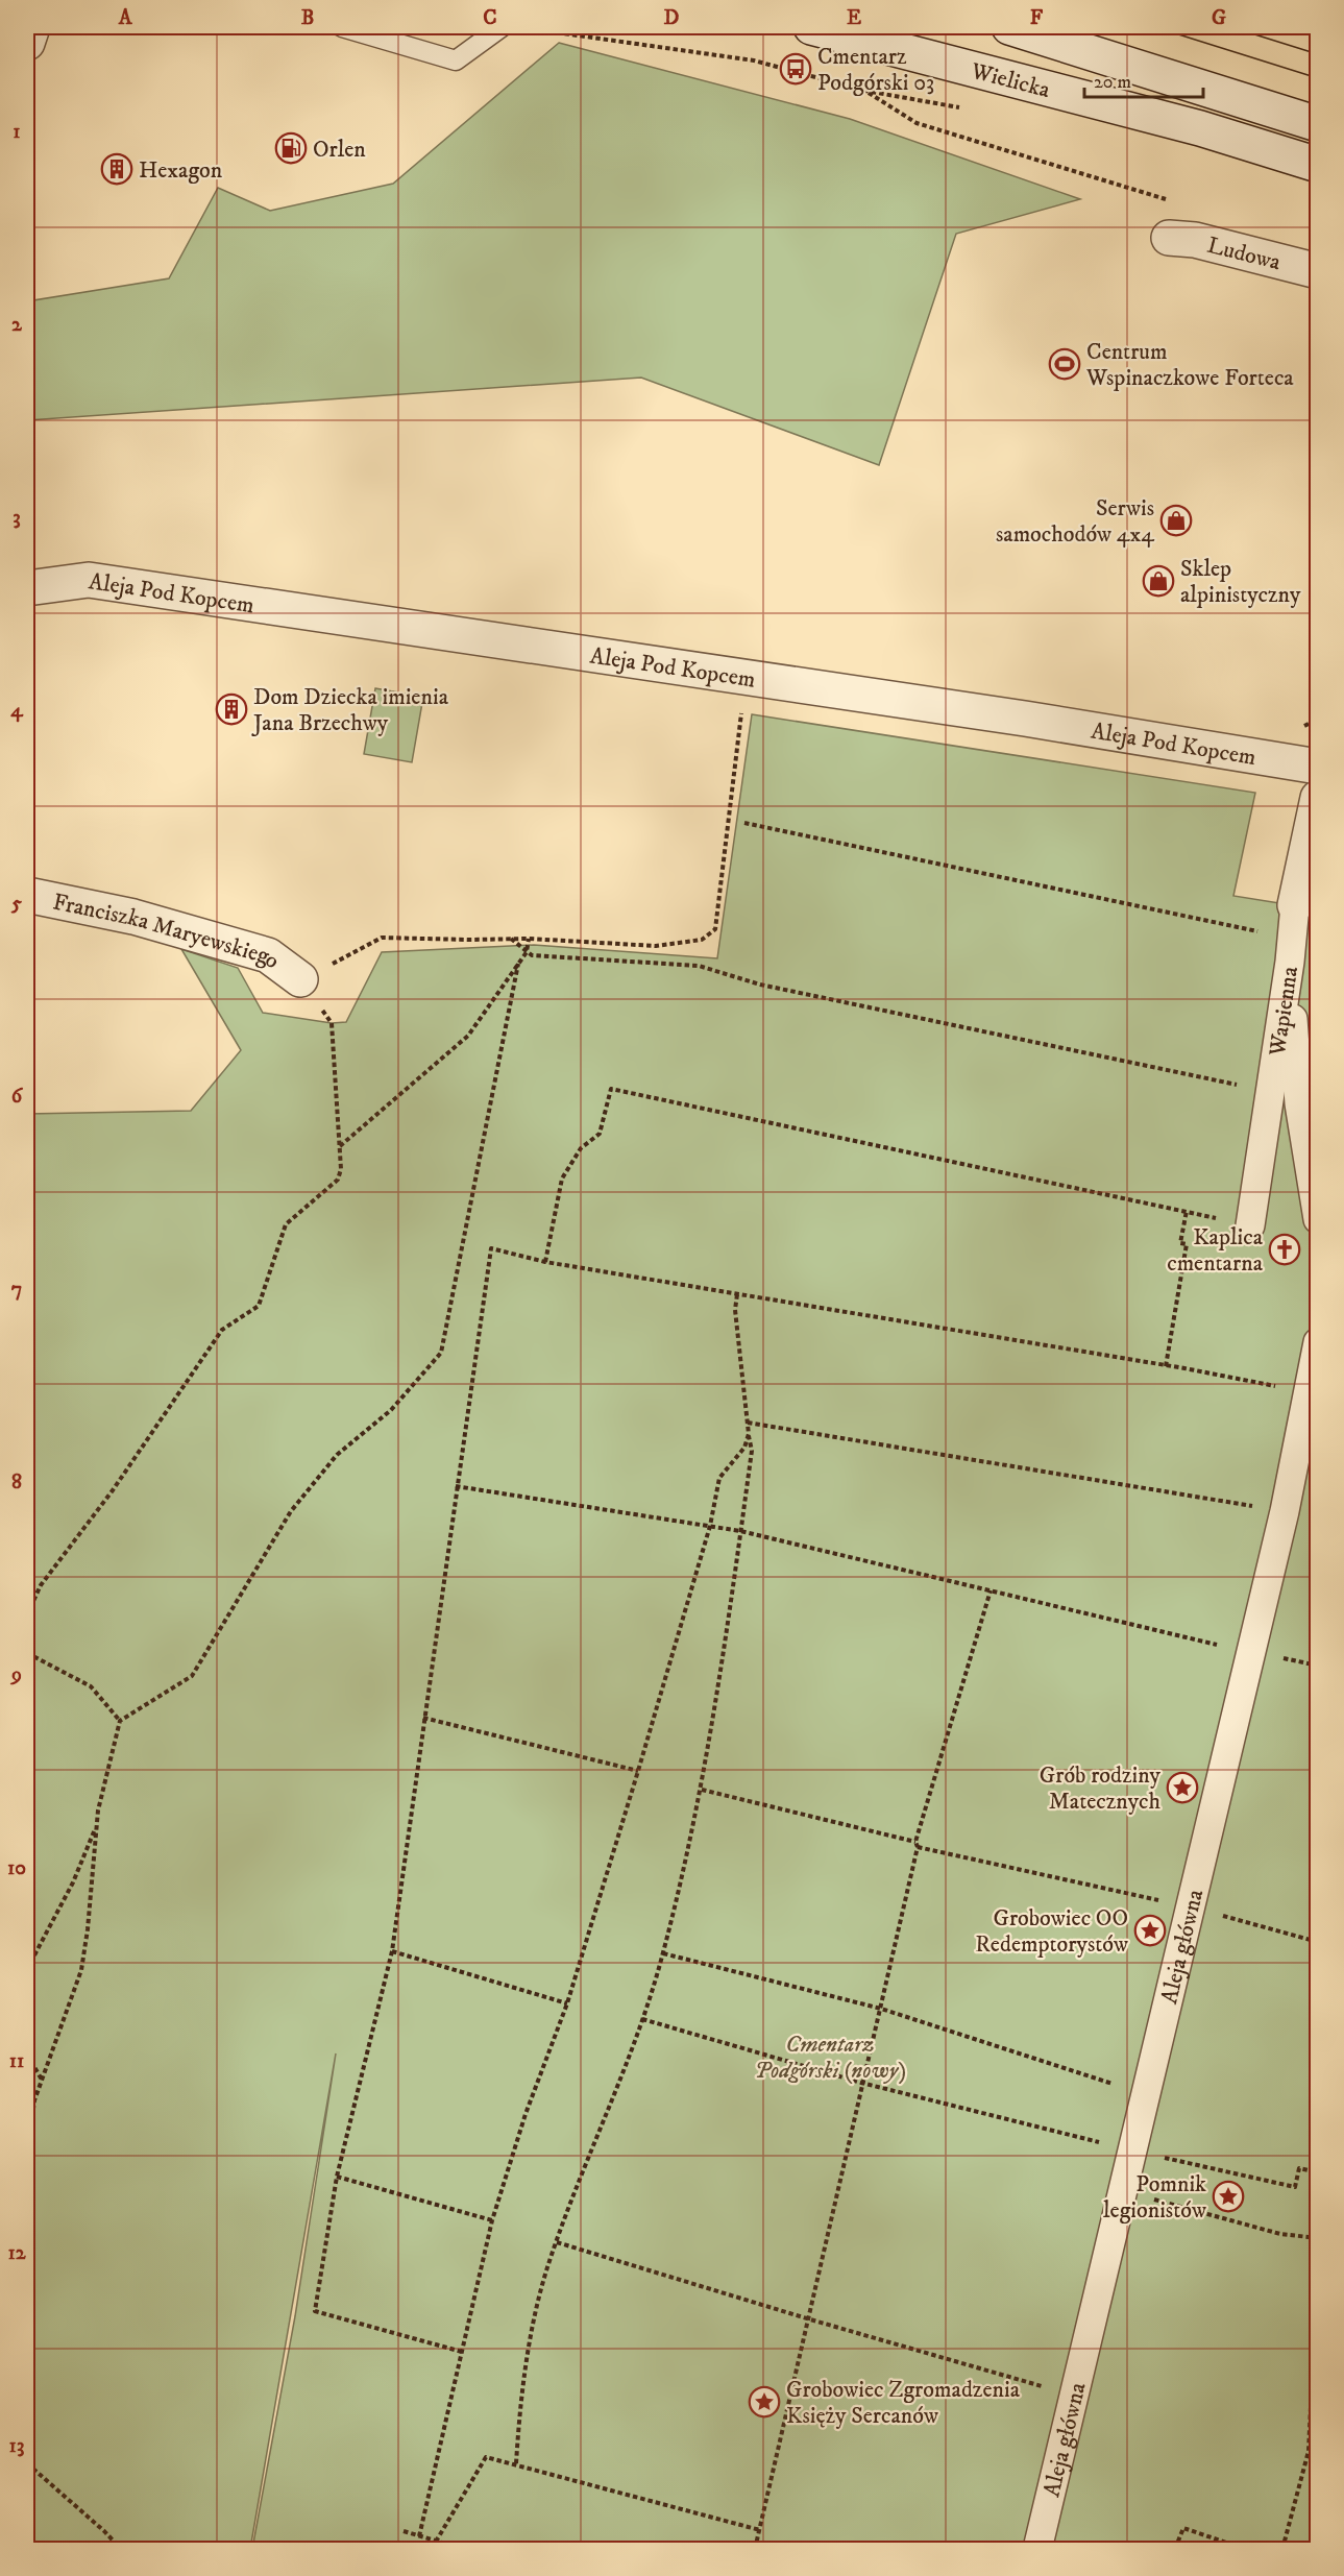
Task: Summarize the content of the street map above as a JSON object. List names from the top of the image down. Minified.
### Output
{"streets":{"street":["Wielicka","Ludowa","Aleja Pod Kopcem","Franciszka Maryewskiego","Wapienna","Aleja główna"]},"parks":["Cmentarz Podgórski (nowy)"],"places":{"bus stop":["Cmentarz Podgórski 03"],"fuel station":["Orlen"],"building":["Hexagon","Dom Dziecka imienia Jana Brzechwy"],"sports":["Centrum Wspinaczkowe Forteca"],"shop":["Serwis samochodów 4x4","Sklep alpinistyczny"],"church":["Kaplica cmentarna"],"place":["Grób rodziny Matecznych","Grobowiec OO Redemptorystów","Pomnik legionistów","Grobowiec Zgromadzenia Księży Sercanów"]},"scale_bar":"20 m","grid":{"columns":["A","B","C","D","E","F","G"],"rows":["1","2","3","4","5","6","7","8","9","10","11","12","13"]}}
